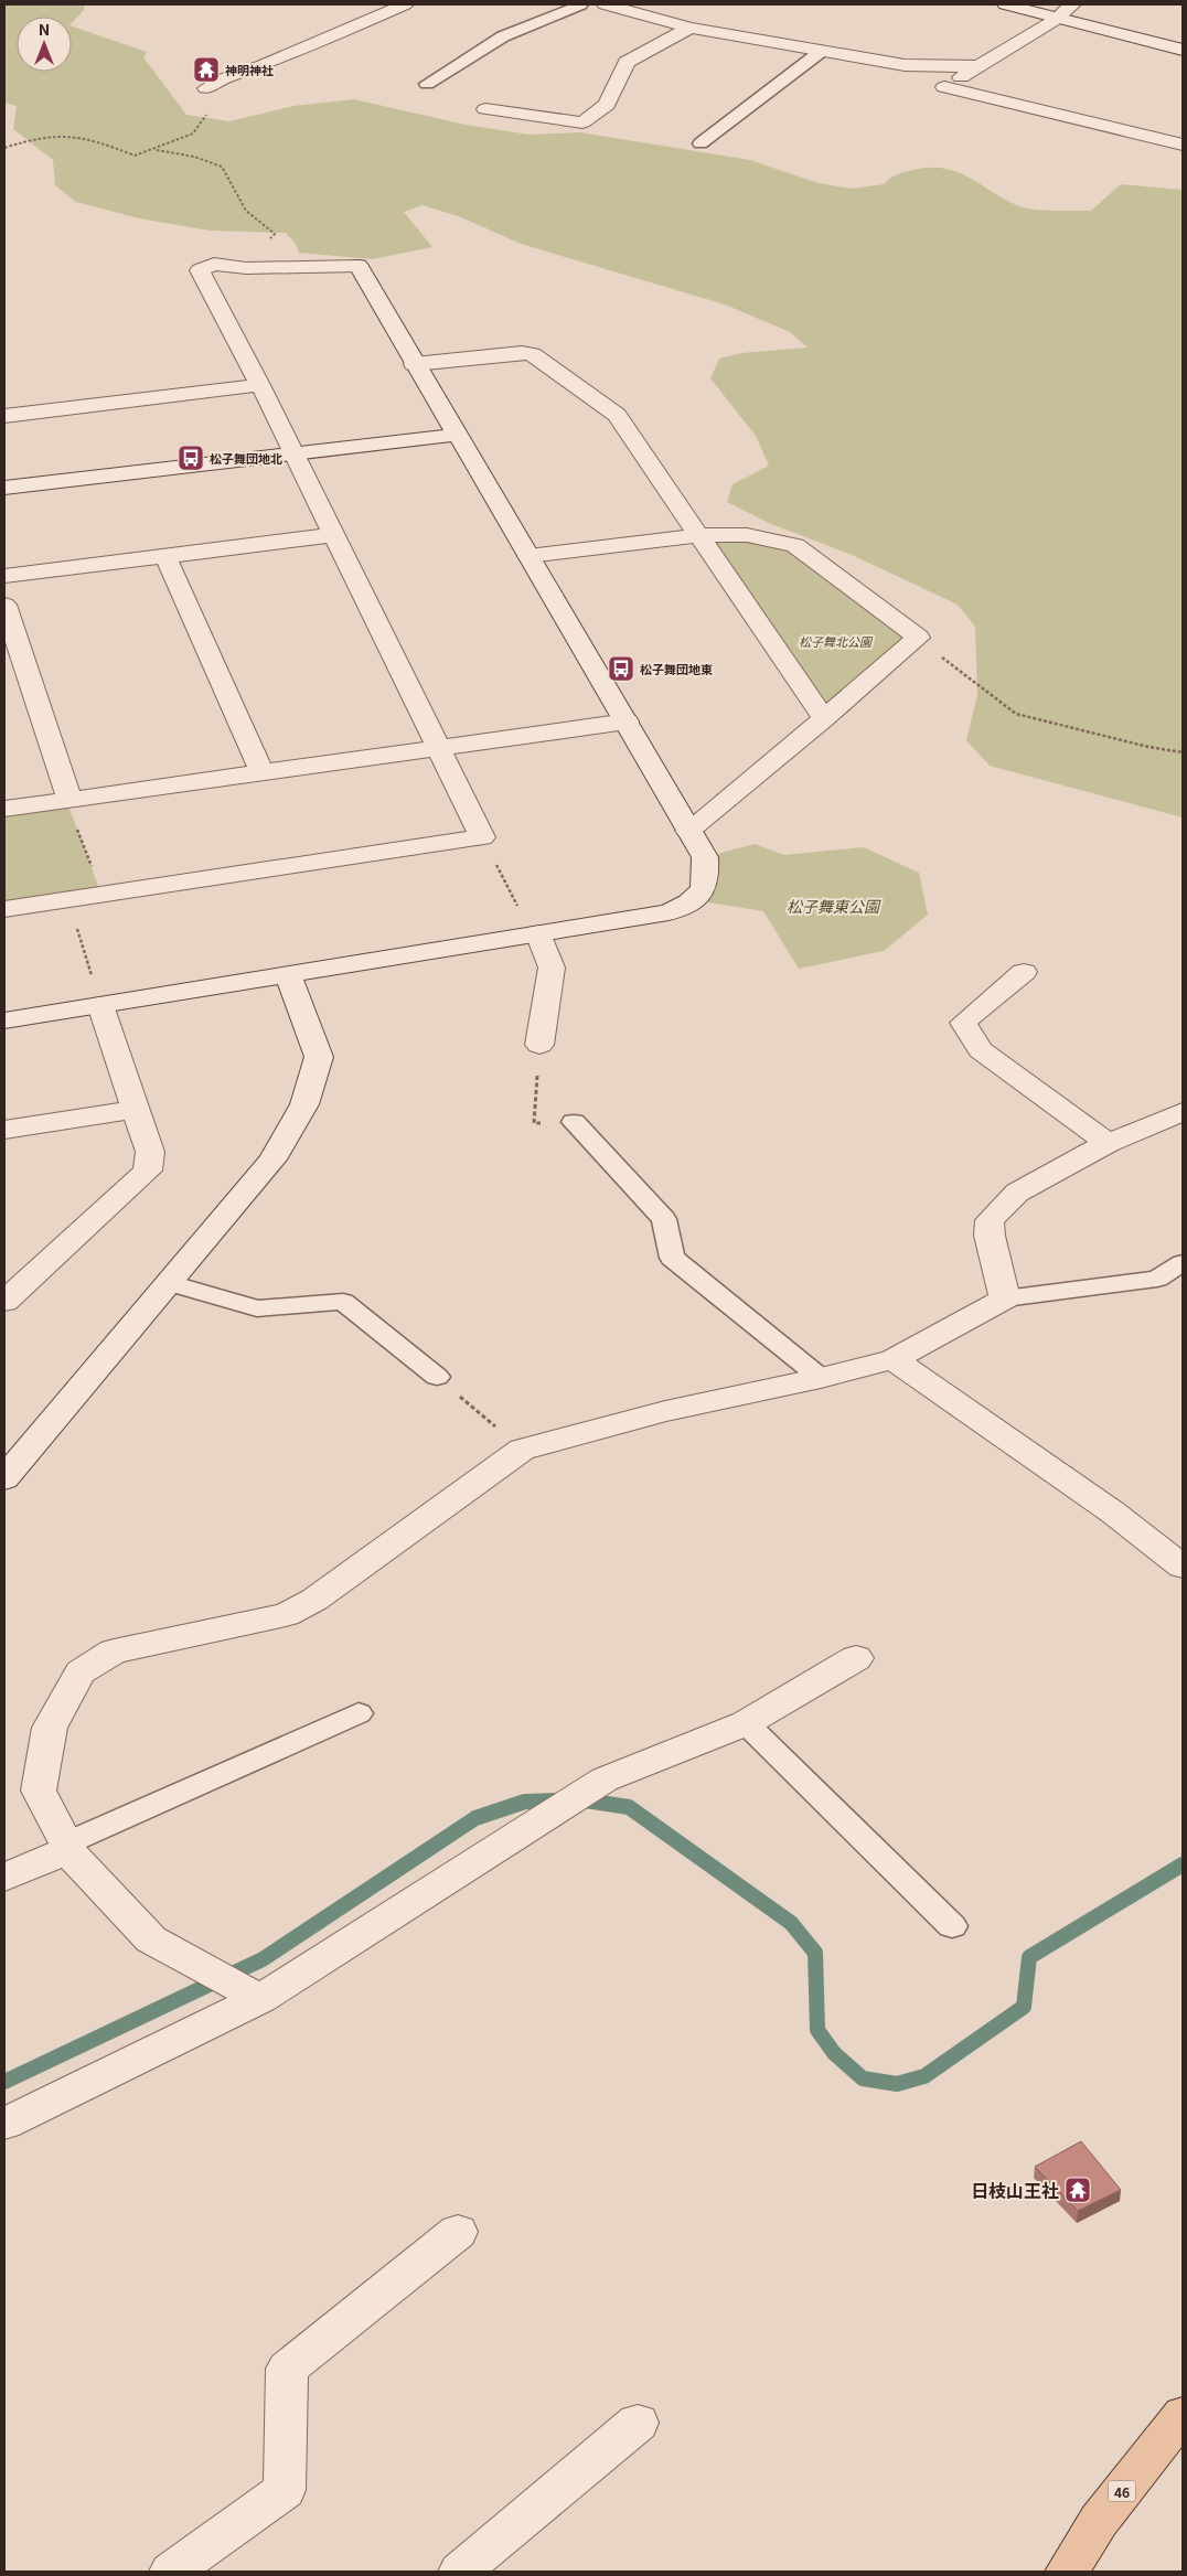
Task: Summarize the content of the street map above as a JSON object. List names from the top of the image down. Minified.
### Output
{"streets":{"main road":["46"]},"parks":["松子舞北公園","松子舞東公園"],"places":{"temple":["神明神社","日枝山王社"],"bus stop":["松子舞団地北","松子舞団地東"]},"north":"top"}
